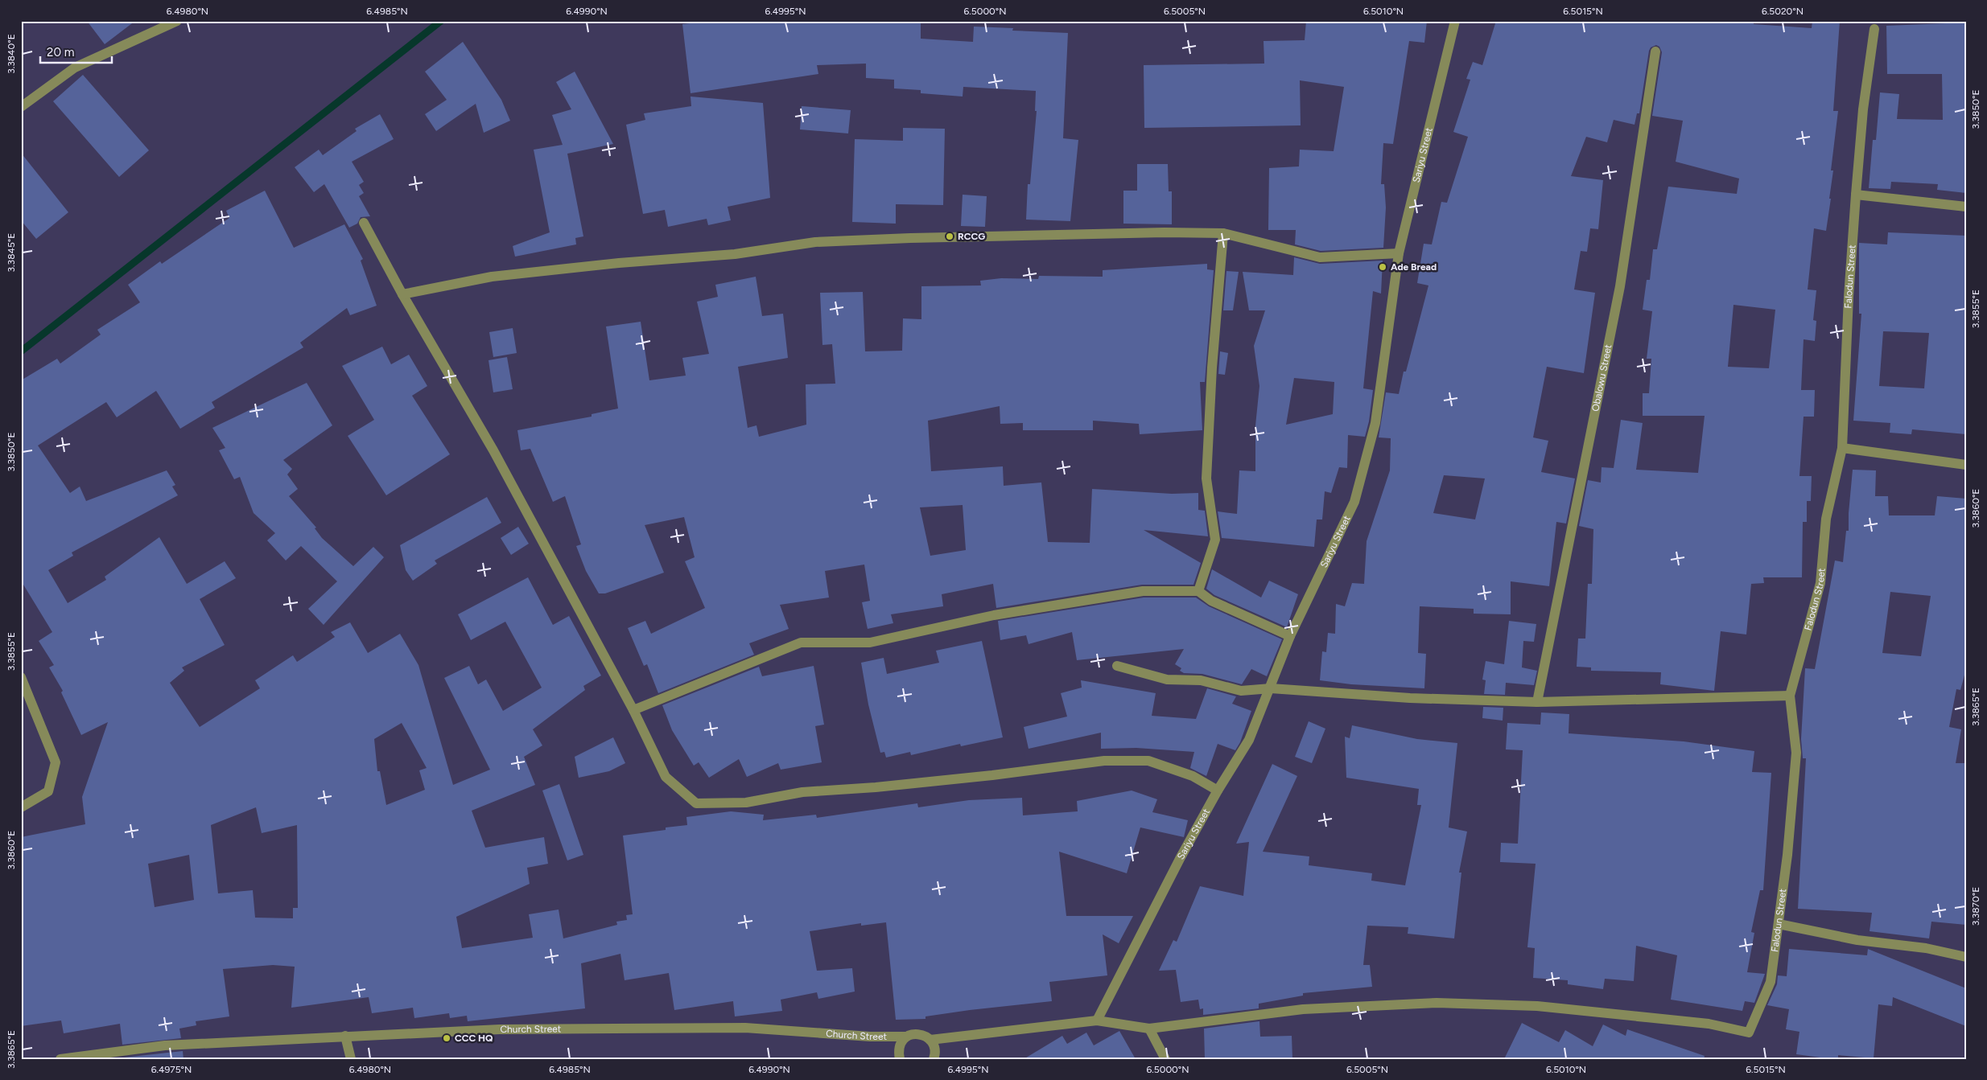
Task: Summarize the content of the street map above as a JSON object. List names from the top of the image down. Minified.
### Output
{"streets":{"street":["Sariyu Street","Falodun Street","Obalowu Street","Church Street"]},"places":["RCCG","Ade Bread","CCC HQ"],"scale_bar":"20 m","coordinates":["6.4980°N","6.4985°N","6.4990°N","6.4995°N","6.5000°N","6.5005°N","6.5010°N","6.5015°N","6.5020°N","3.3840°E","3.3850°E","3.3845°E","3.3855°E","3.3860°E","3.3865°E","3.3870°E","6.4975°N"]}
